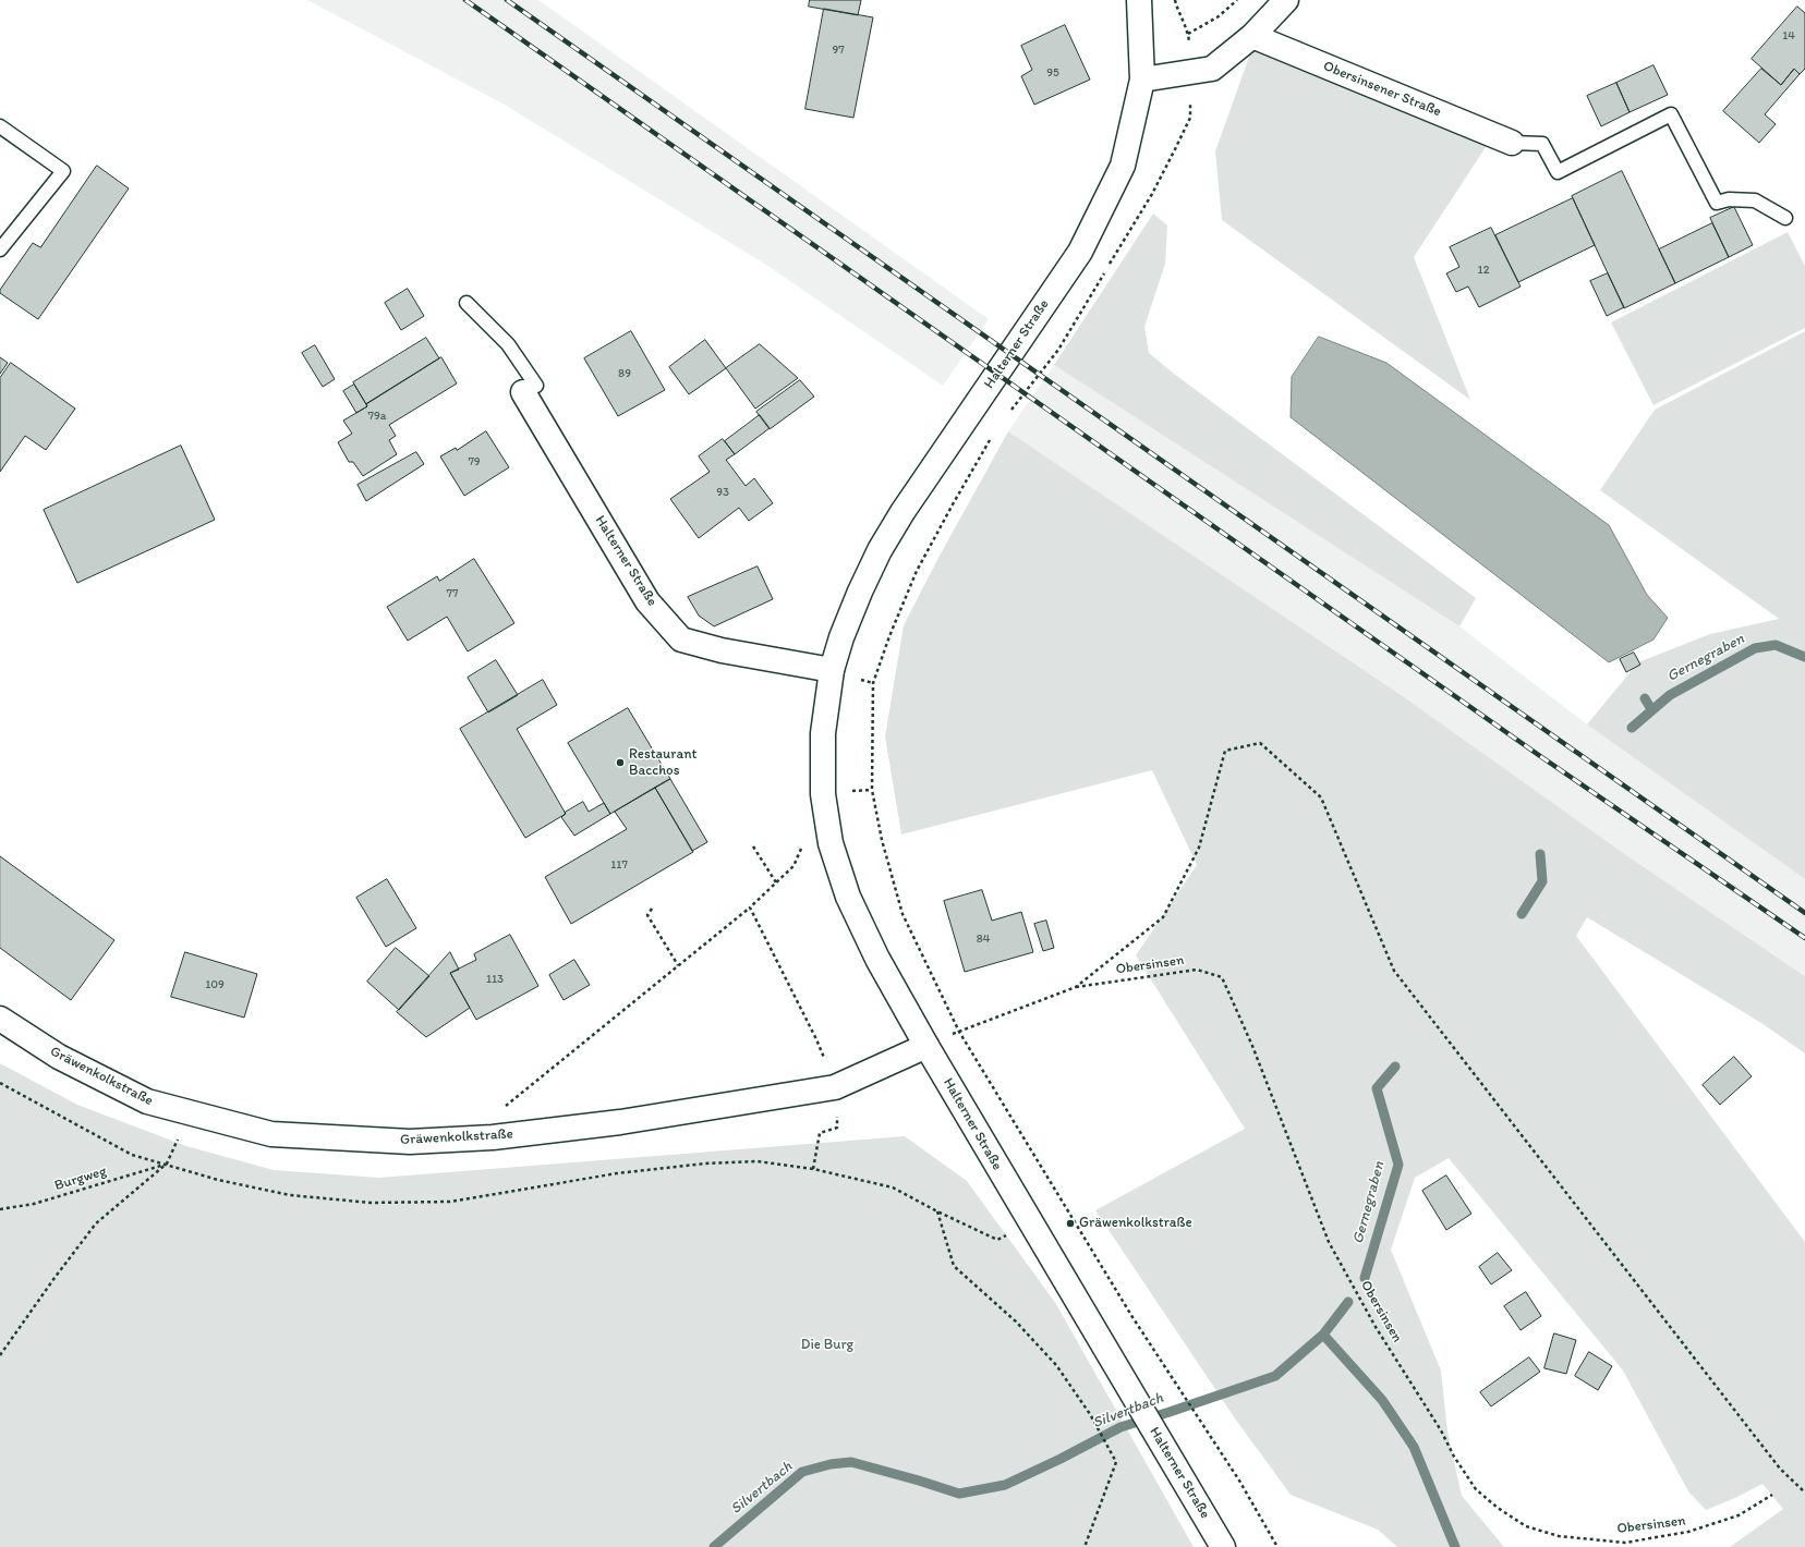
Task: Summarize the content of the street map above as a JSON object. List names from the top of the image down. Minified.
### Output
{"streets":{"street":["Obersinsener Straße","Halterner Straße","Gräwenkolkstraße"],"path":["Obersinsen","Burgweg"]},"crossings":[["Halterner Straße","Gräwenkolkstraße"]],"water":["Gernegraben","Silvertbach"],"parks":["Die Burg"],"places":["Restaurant Bacchos","Gräwenkolkstraße"],"house_numbers":["14","97","95","12","89","79a","79","93","77","117","84","113","109"]}
